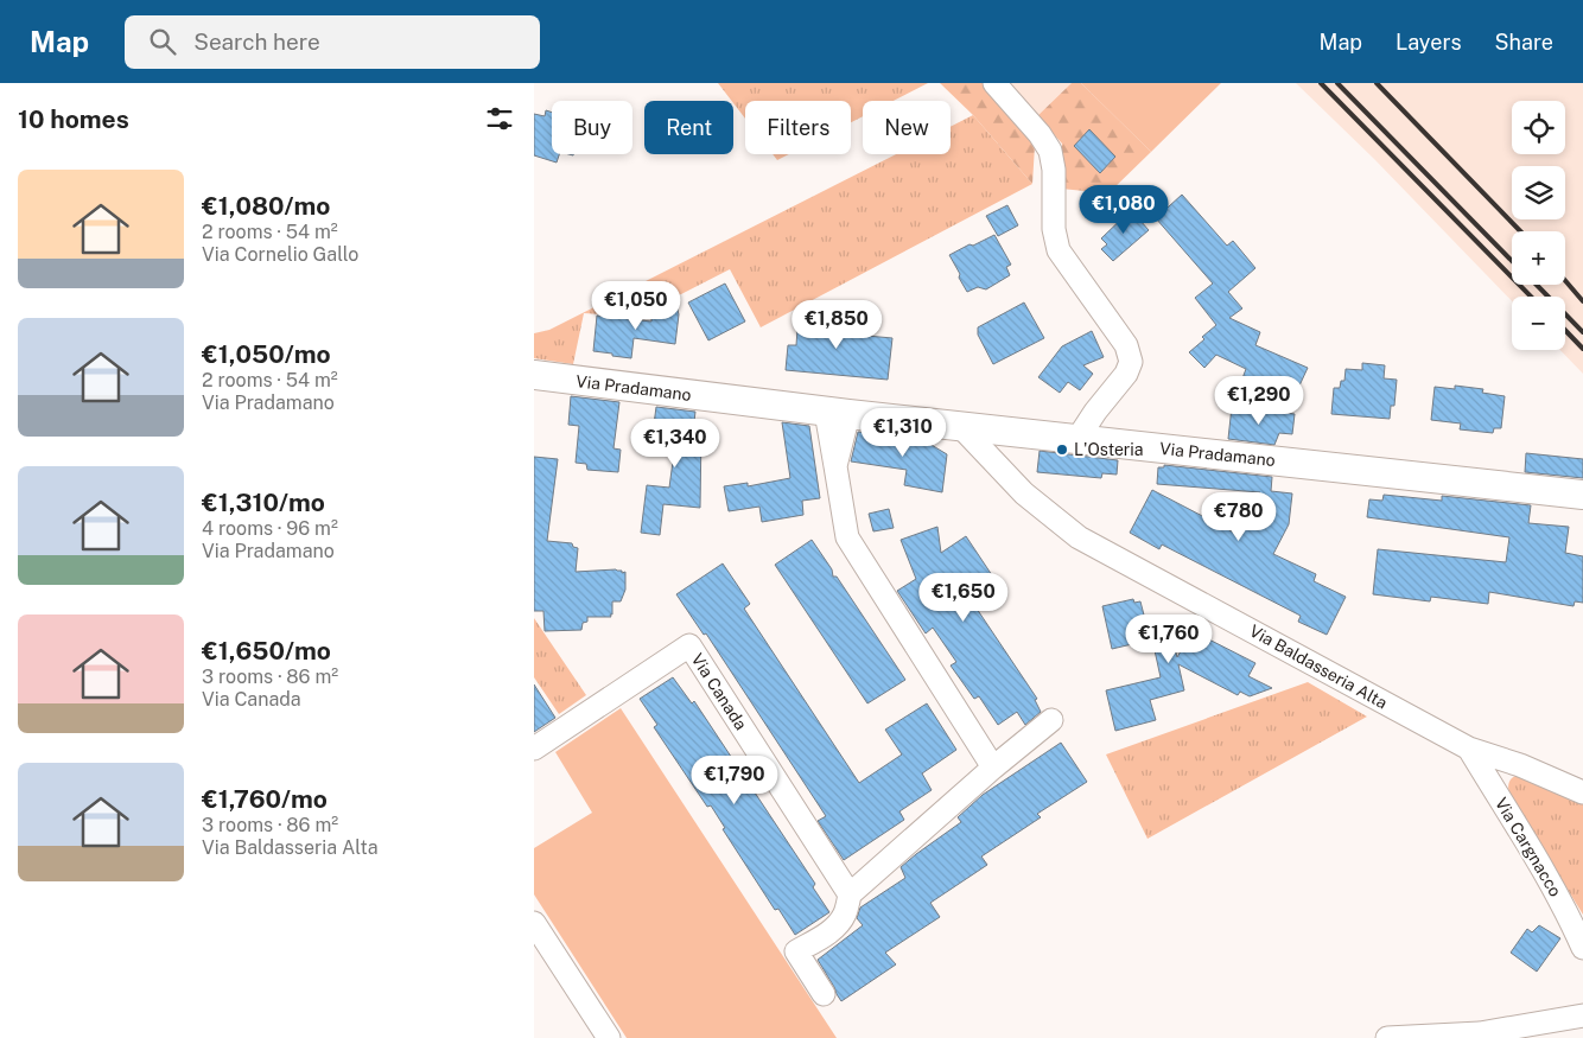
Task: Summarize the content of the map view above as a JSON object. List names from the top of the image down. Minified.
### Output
{"streets":{"street":["Via Pradamano","Via Baldasseria Alta","Via Canada","Via Cargnacco"]},"crossings":[["Via Pradamano","Via Baldasseria Alta"],["Via Baldasseria Alta","Via Cargnacco"]],"places":["L'Osteria"],"page":{"header":"Map","search":"Search here","nav":["Map","Layers","Share"],"heading":"10 homes","map_buttons":["+","−"],"chip":["Buy","Rent","Filters","New"],"list":[{"name":"€1,080/mo","note":"2 rooms · 54 m² · Via Cornelio Gallo"},{"name":"€1,050/mo","note":"2 rooms · 54 m² · Via Pradamano"},{"name":"€1,310/mo","note":"4 rooms · 96 m² · Via Pradamano"},{"name":"€1,650/mo","note":"3 rooms · 86 m² · Via Canada"},{"name":"€1,760/mo","note":"3 rooms · 86 m² · Via Baldasseria Alta"}],"price":["€1,080","€1,050","€1,850","€1,290","€1,310","€1,340","€780","€1,650","€1,760","€1,790"]}}
